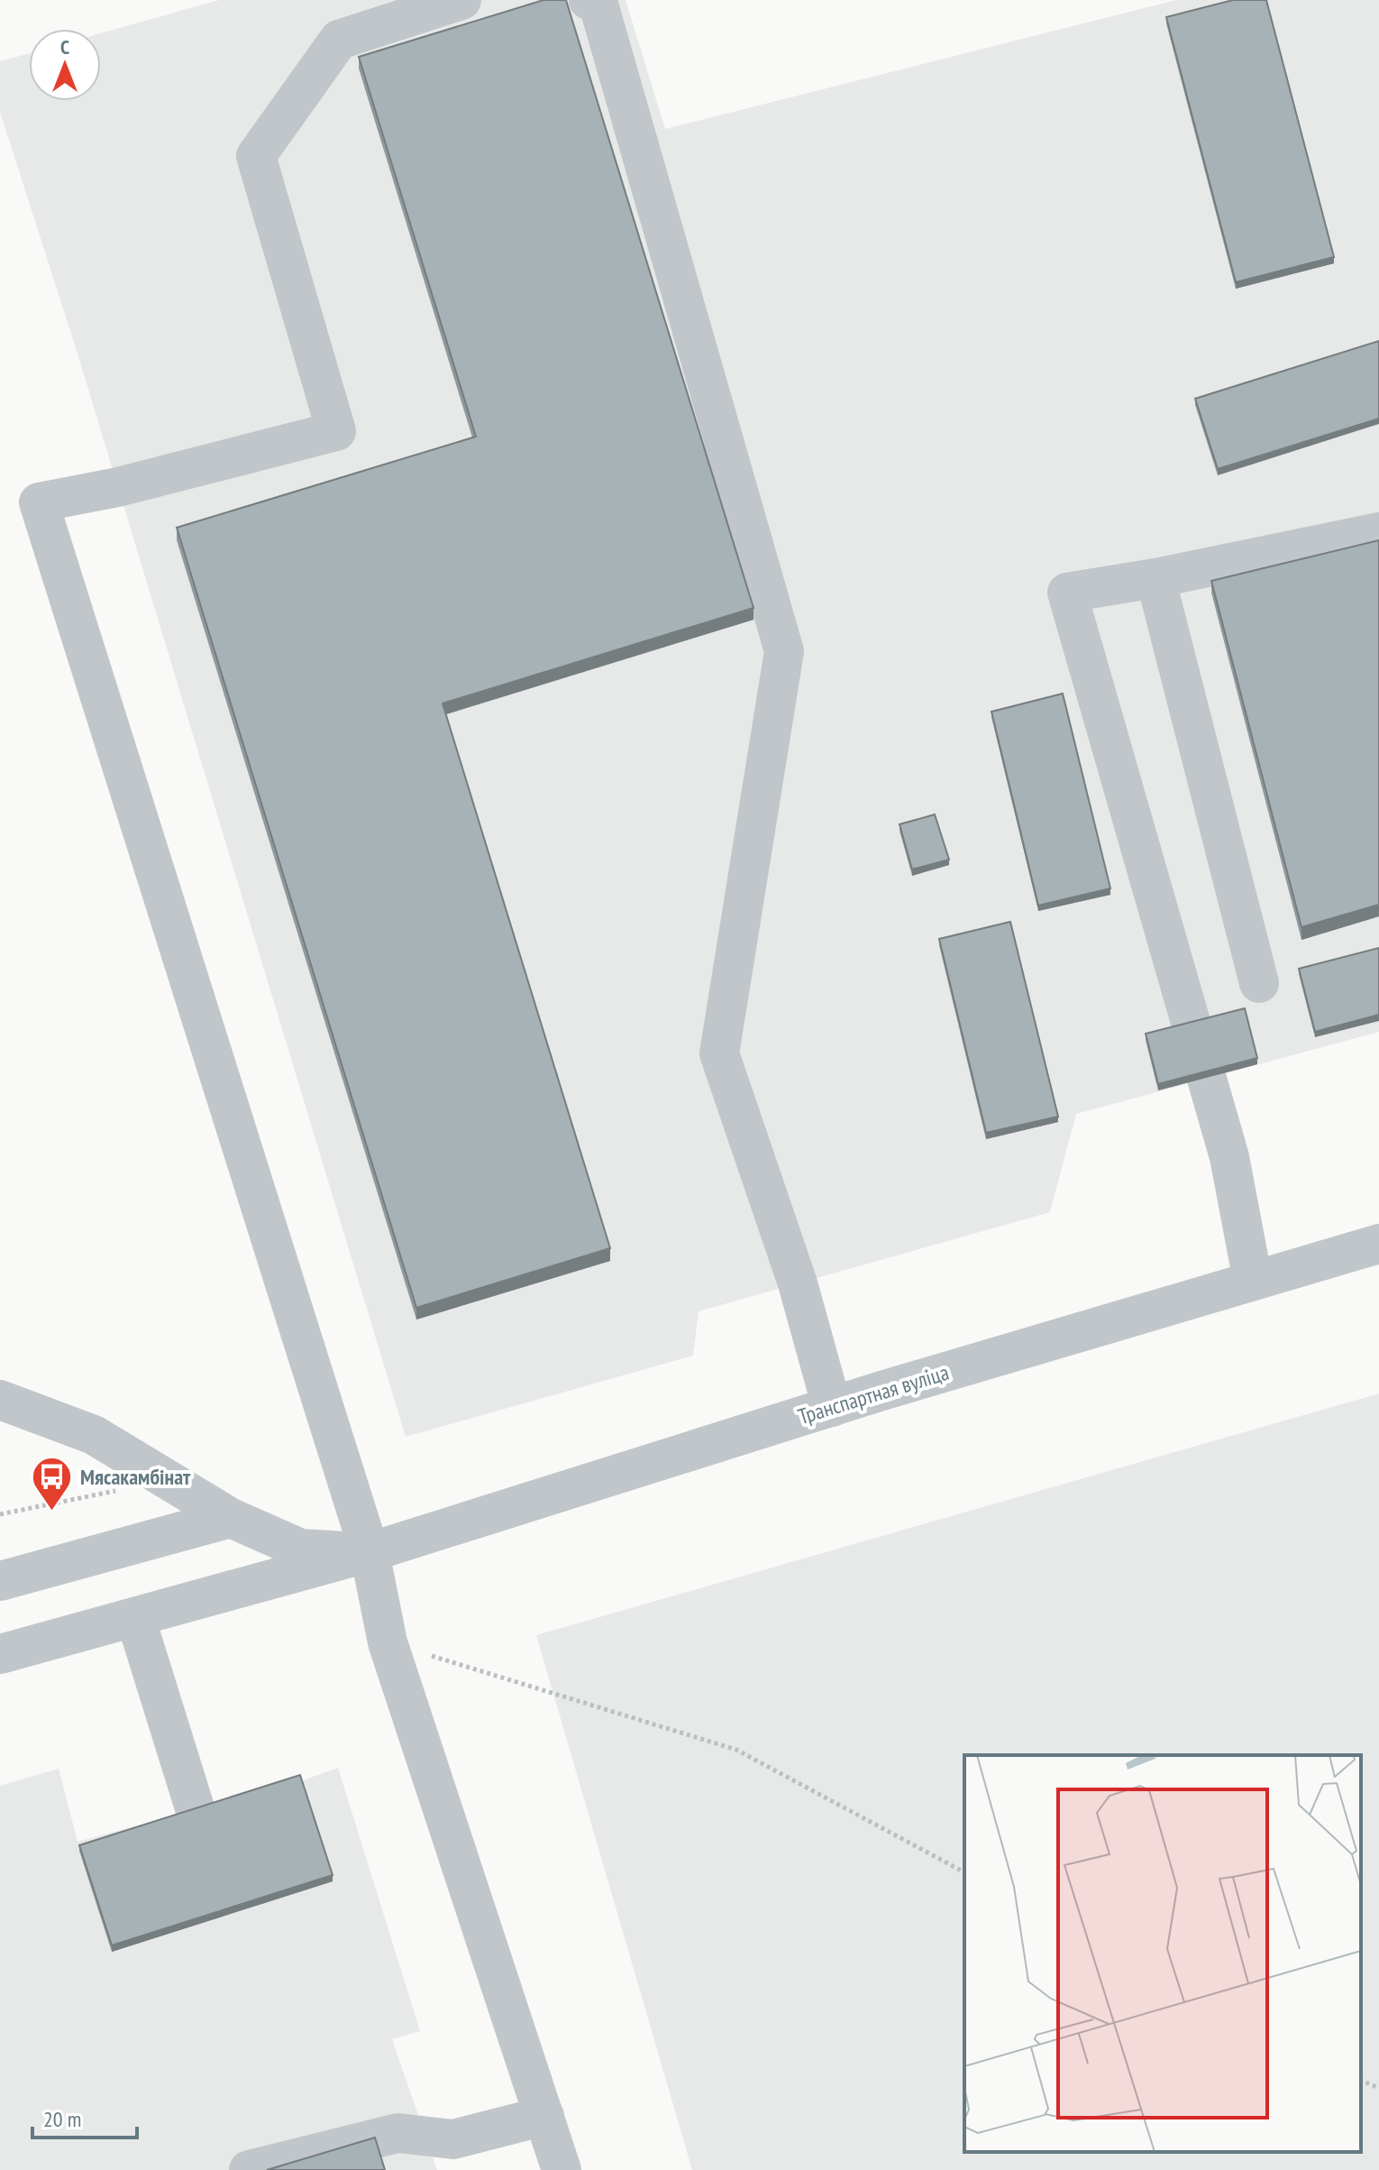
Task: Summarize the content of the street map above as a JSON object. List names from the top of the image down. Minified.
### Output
{"streets":{"street":["Транспартная вуліца"]},"places":{"bus stop":["Мясакамбінат"]},"scale_bar":"20 m","north":"top"}
